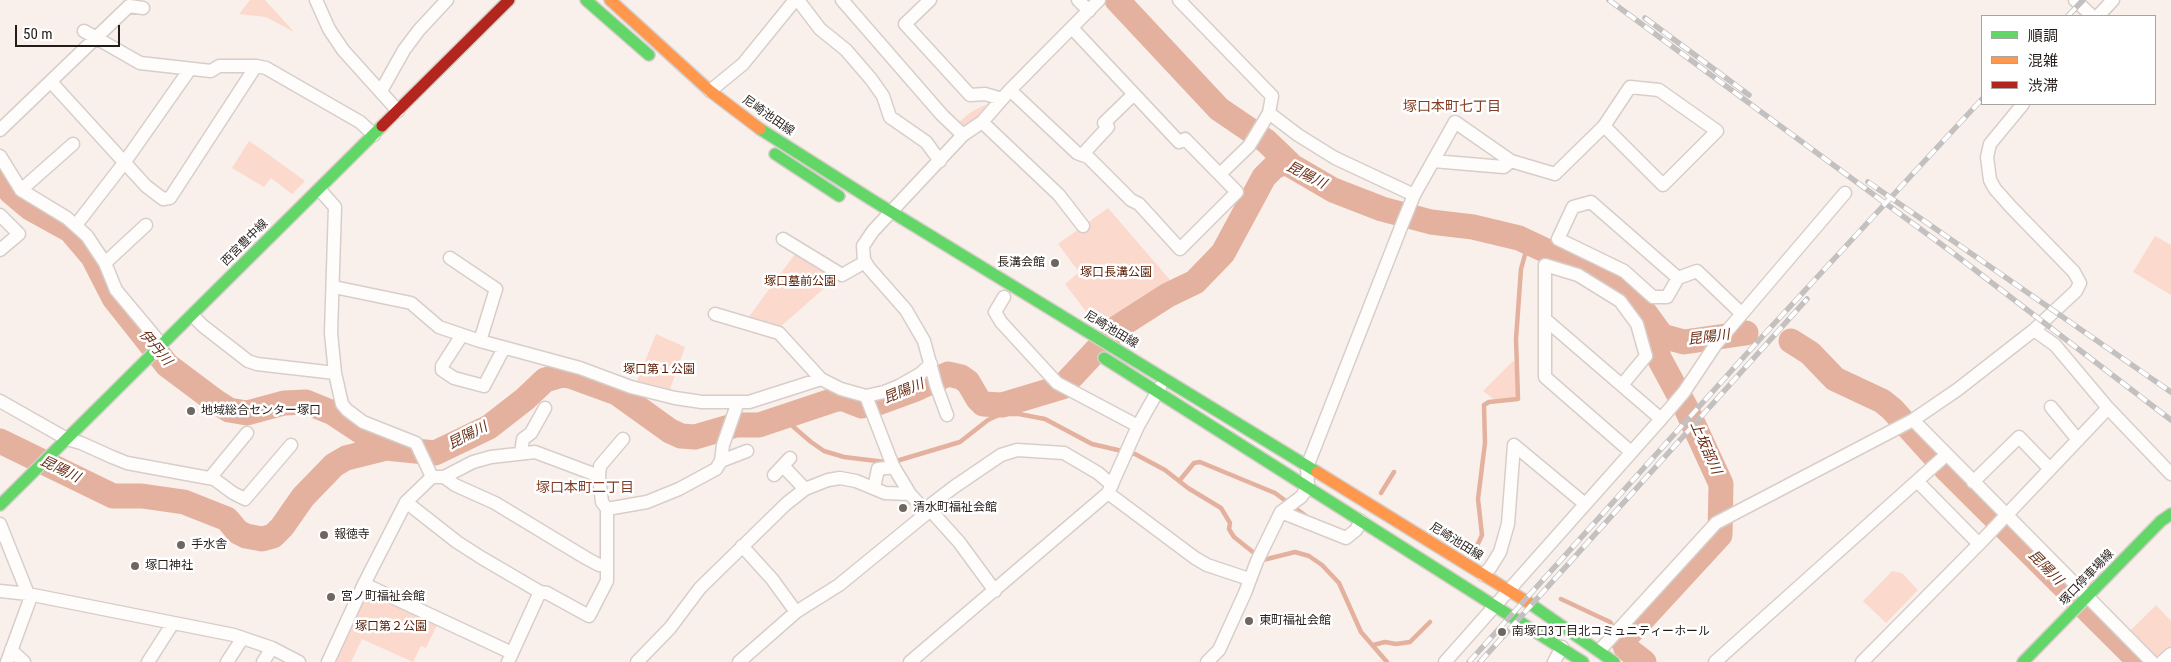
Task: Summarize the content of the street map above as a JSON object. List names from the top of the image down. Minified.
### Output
{"streets":{"main road":["尼崎池田線","西宮豊中線","塚口停車場線"]},"districts":["塚口本町七丁目","塚口本町二丁目"],"water":["昆陽川","伊丹川","上坂部川"],"parks":["塚口長溝公園","塚口墓前公園","塚口第１公園","塚口第２公園"],"places":["長溝会館","地域総合センター塚口","清水町福祉会館","報徳寺","手水舎","塚口神社","宮ノ町福祉会館","東町福祉会館","南塚口3丁目北コミュニティーホール"],"legend":["順調","混雑","渋滞"],"scale_bar":"50 m"}
